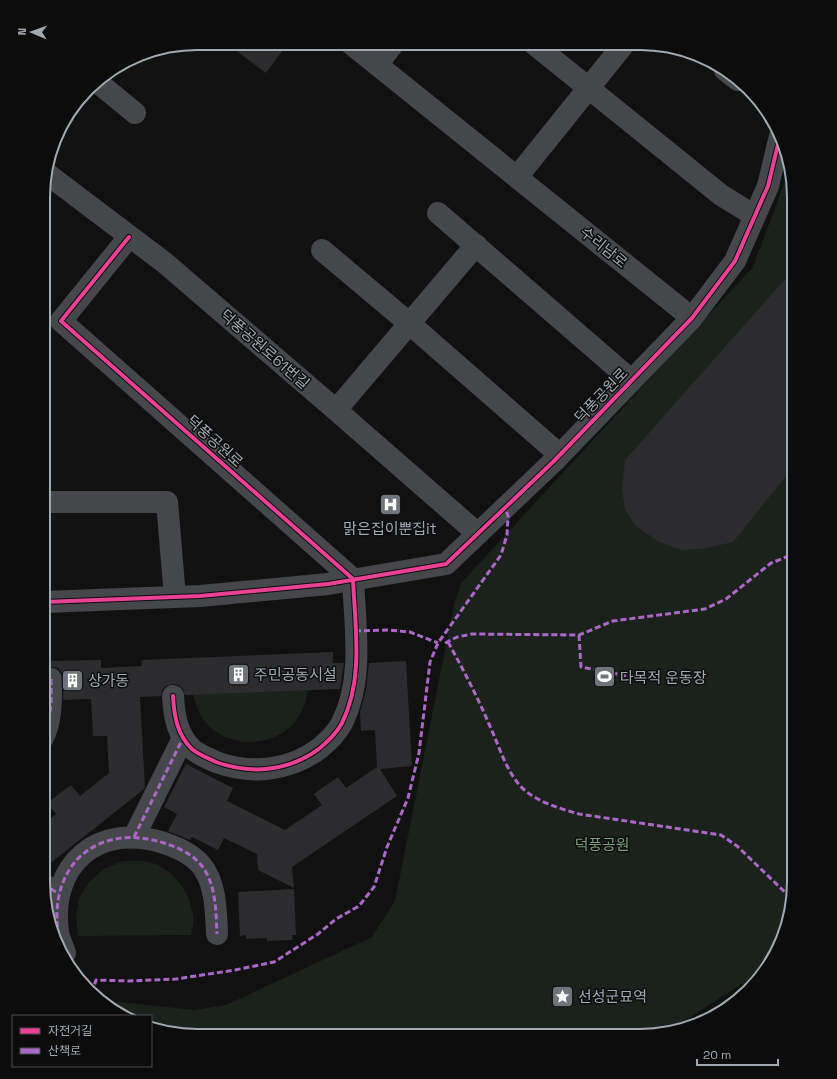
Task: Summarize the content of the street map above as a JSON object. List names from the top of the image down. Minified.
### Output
{"streets":{"street":["수리남로","덕풍공원로61번길","덕풍공원로"]},"crossings":[["수리남로","덕풍공원로"],["덕풍공원로61번길","덕풍공원로"]],"parks":["덕풍공원"],"places":{"hospital":["맑은집이뿐집it"],"building":["주민공동시설","상가동"],"sports":["다목적 운동장"],"place":["선성군묘역"]},"legend":["자전거길","산책로"],"scale_bar":"20 m","north":"left"}
